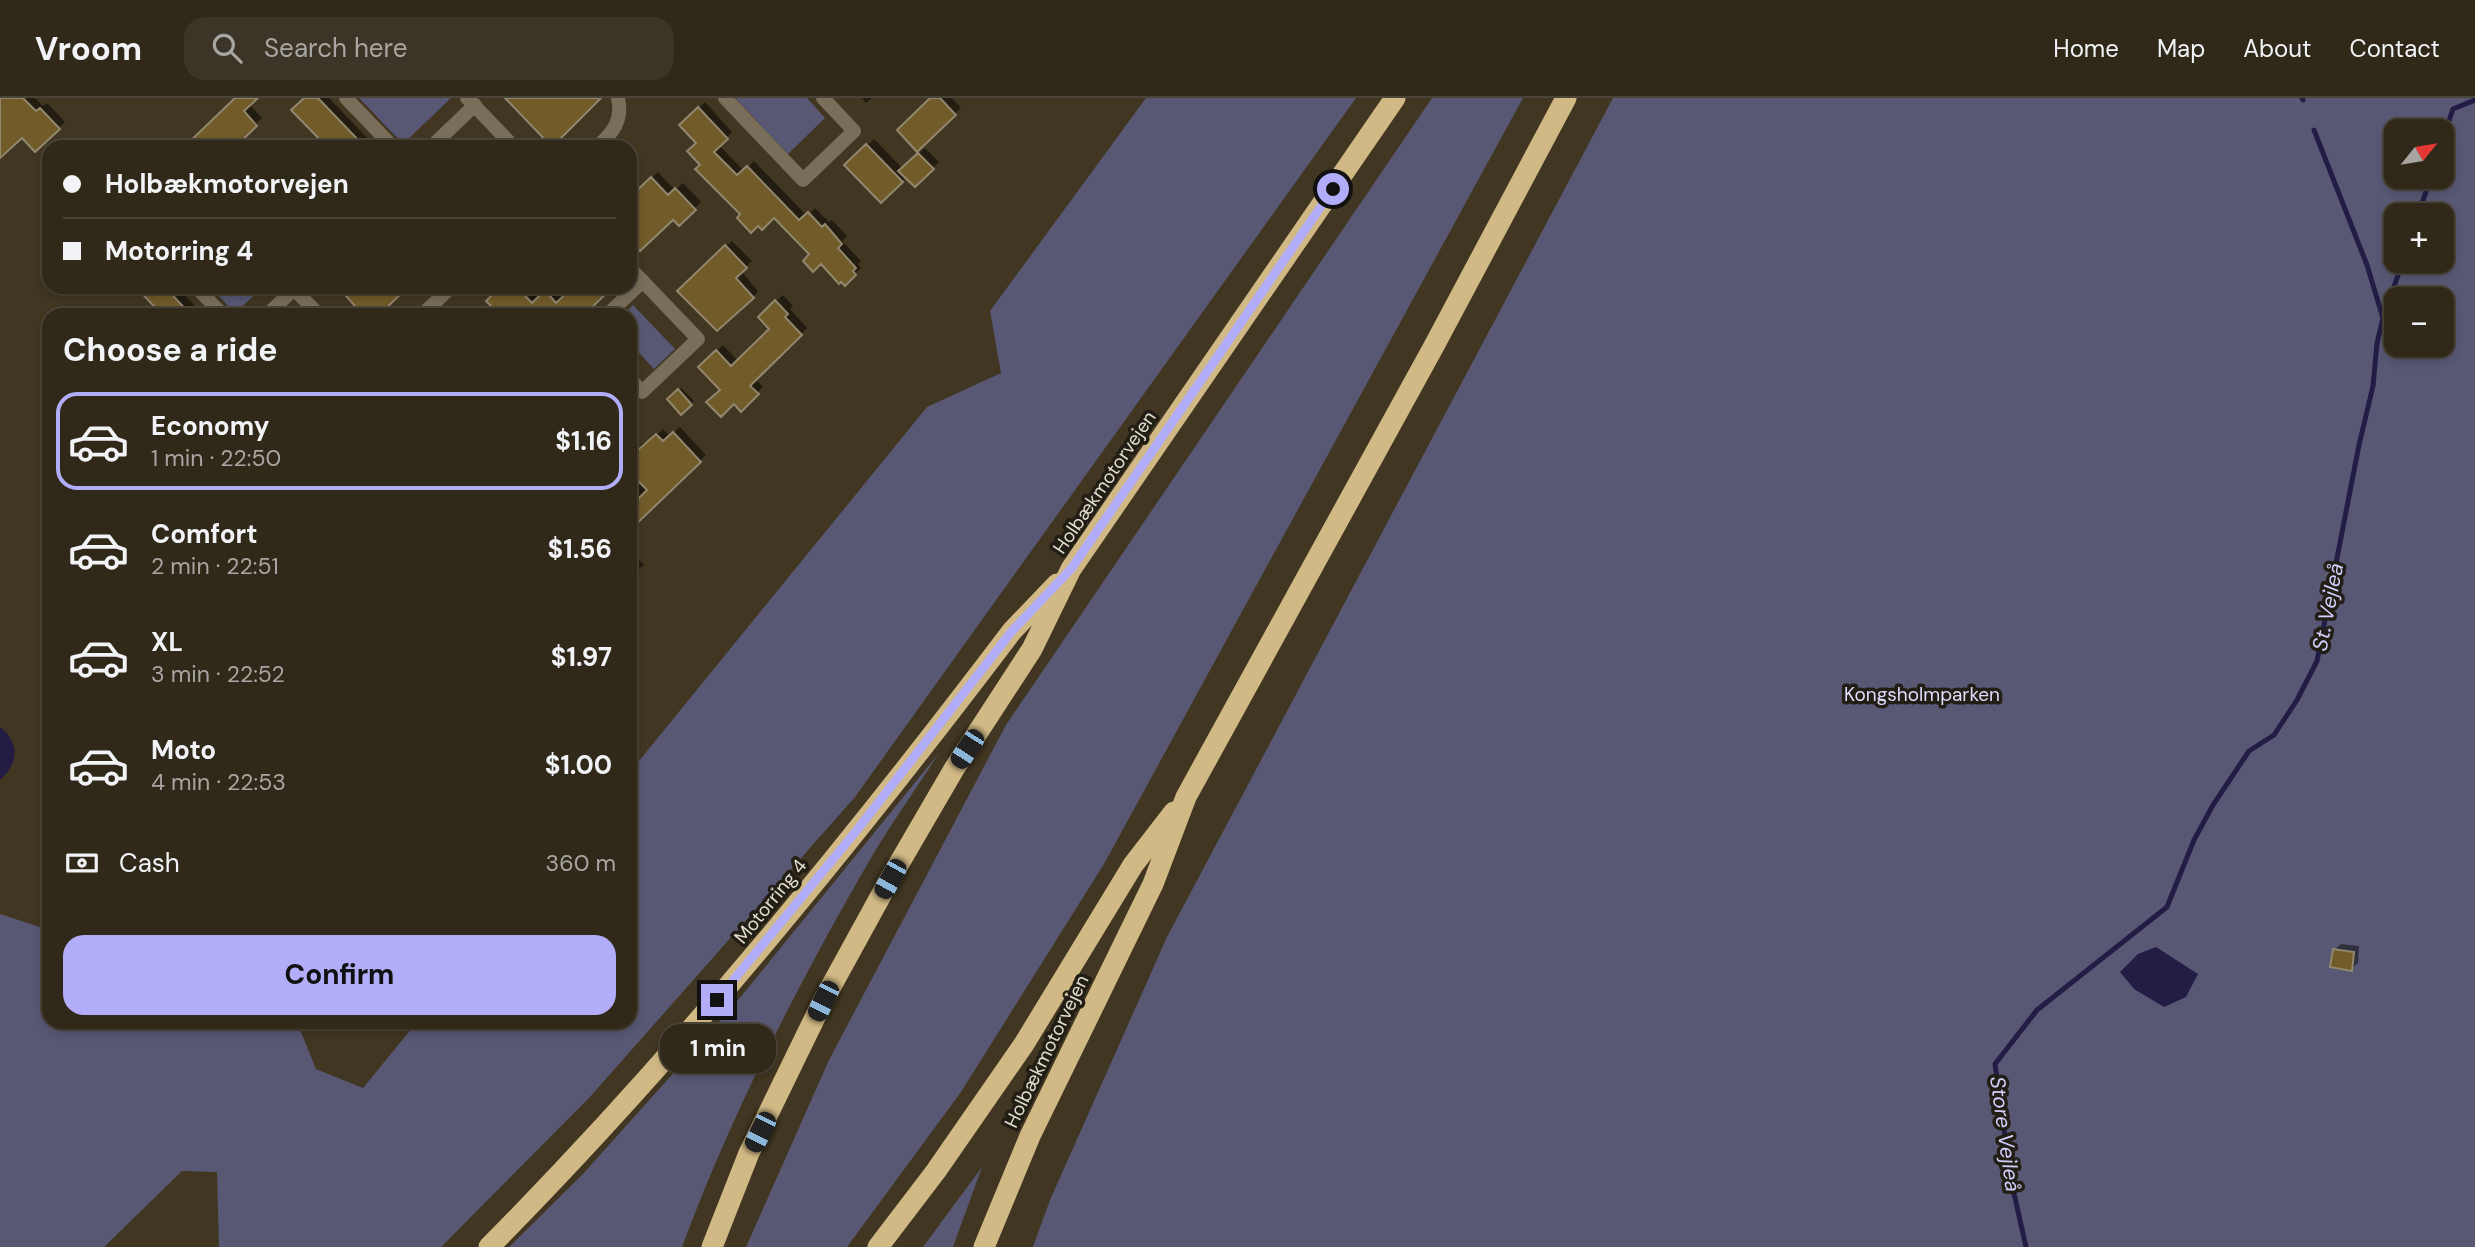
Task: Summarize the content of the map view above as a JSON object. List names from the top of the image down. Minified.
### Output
{"streets":{"highway":["Holbækmotorvejen","Motorring 4"]},"crossings":[["Holbækmotorvejen","Motorring 4"]],"water":["St. Vejleå","Store Vejleå"],"parks":["Kongsholmparken"],"north":"top right","page":{"header":"Vroom","search":"Search here","nav":["Home","Map","About","Contact"],"map_buttons":["+","−"],"banner":["Holbækmotorvejen","Motorring 4"],"heading":"Choose a ride","list":[{"name":"Economy","note":"1 min · 22:50","value":"$1.16"},{"name":"Comfort","note":"2 min · 22:51","value":"$1.56"},{"name":"XL","note":"3 min · 22:52","value":"$1.97"},{"name":"Moto","note":"4 min · 22:53","value":"$1.00"}],"pay":["Cash","360 m"],"buttons":"Confirm","bubble":"1 min"}}
